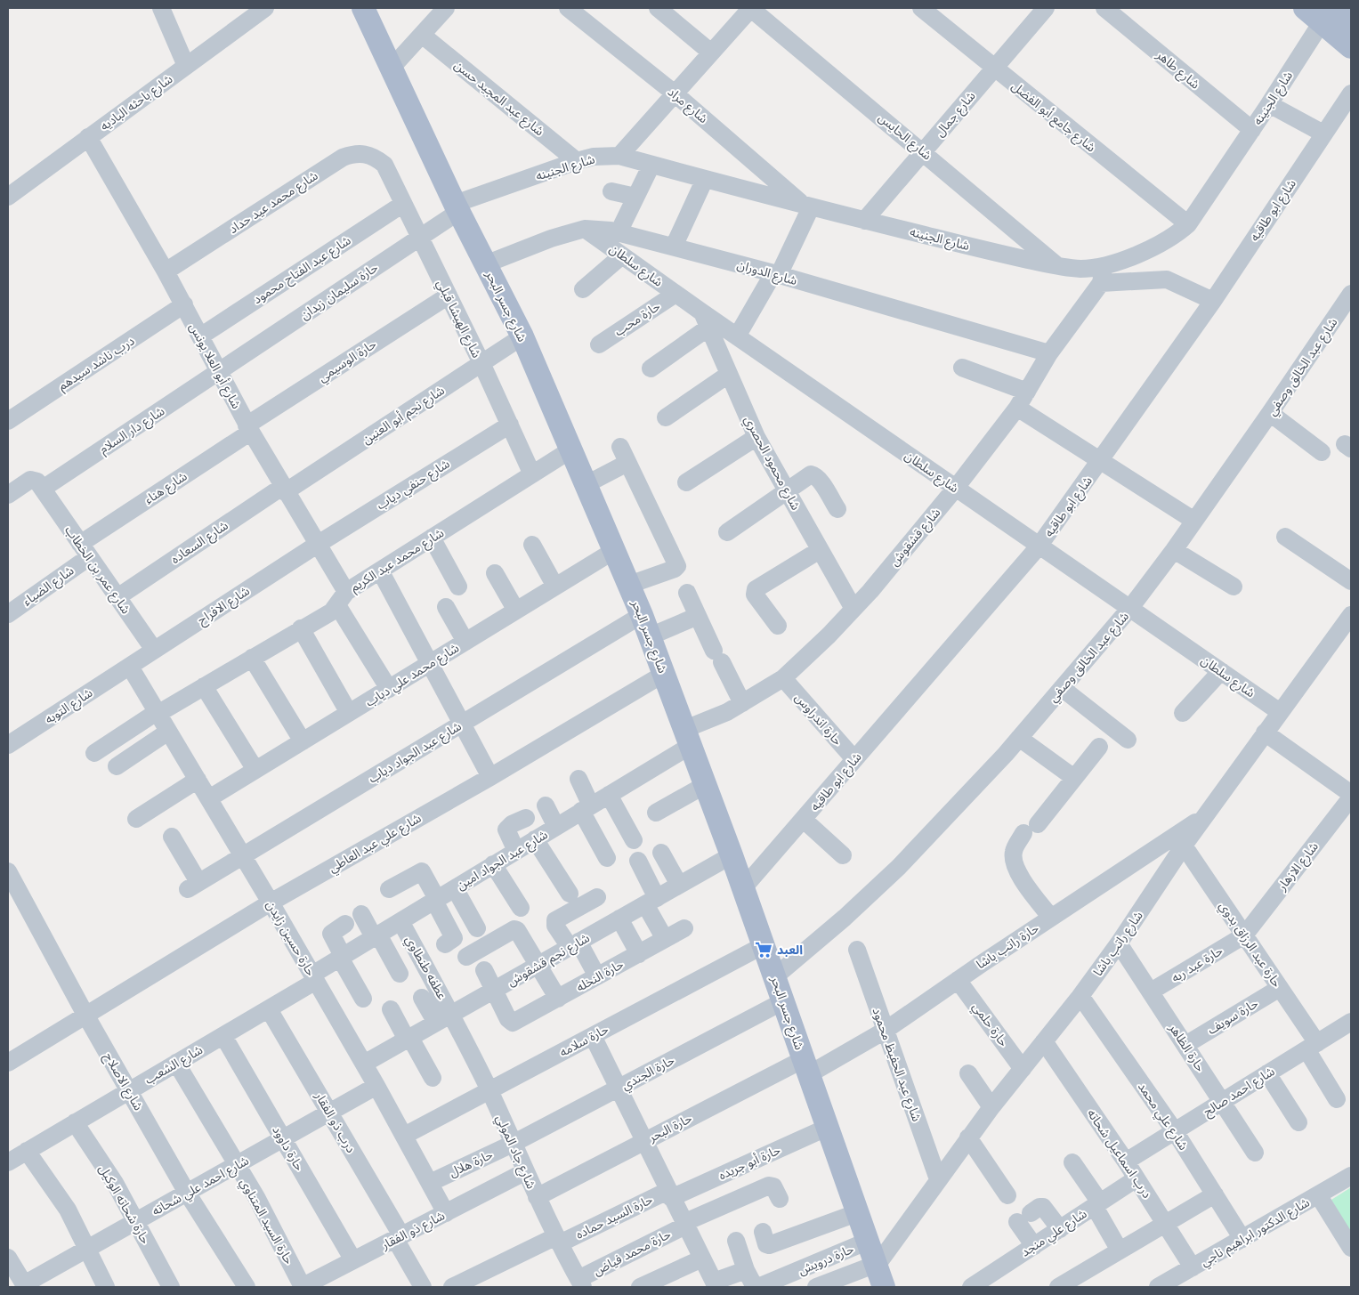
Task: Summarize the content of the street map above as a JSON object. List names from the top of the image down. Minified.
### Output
{"streets":{"main road":["شارع جسر البحر"],"street":["شارع طاهر","شارع عبد المجيد حسن","شارع الجنينه","شارع باحثه الباديه","شارع مراد","شارع جمال","شارع جامع أبو الفضل","شارع الحايس","شارع محمد عيد حداد","شارع ابو طاقيه","شارع سلطان","شارع عبد الفتاح محمود","شارع الدوران","حارة سليمان زيدان","شارع الهيشا قبلي","حارة محب","حارة الوسيمي","درب ناشد سيدهم","شارع أبو العلا يونس","شارع عبد الخالق وصفي","شارع نجم أبو العنين","شارع دار السلام","شارع محمود الحصري","شارع حنفي دياب","شارع هناء","شارع قشقوش","شارع السعاده","شارع محمد عبد الكريم","شارع عمر بن الخطاب","شارع الضياء","شارع الافراح","شارع محمد علي دياب","شارع التوبه","حارة اندراوس","شارع عبد الجواد دياب","شارع علي عبد العاطي","شارع عبد الجواد امين","شارع الازهار","حارة حسين زايدن","شارع راتب باشا","حارة عبد الرزاق بدوي","حارة راتب باشا","شارع نجم قشقوش","حارة عبد ربه","عطفه طنطاوي","حارة النخله","حارة سويف","حارة حلمي","حارة سلامه","حارة الظاهر","شارع الشعب","شارع عبد الحفيظ محمود","حارة الجندي","شارع الاصلاح","شارع احمد صالح","شارع علي محمد","درب ذو الفقار","حارة البحر","حارة داوود","شارع جاد المولي","درب اسماعيل شحاته","حارة أبو جريده","حارة هلال","شارع احمد علي شحاته","حارة شحاته الوكيل","حارة السيد حماده","حارة السيد المتناوي","شارع ذو الفقار","شارع الدكتور ابراهيم ناجي","شارع علي منجد","حارة محمد فياض","حارة درويش"]},"crossings":[["شارع طاهر","شارع الجنينه"],["شارع عبد المجيد حسن","شارع الجنينه"],["شارع الجنينه","شارع مراد"],["شارع الجنينه","شارع جمال"],["شارع الجنينه","شارع جامع أبو الفضل"],["شارع الجنينه","شارع الحايس"],["شارع الجنينه","حارة سليمان زيدان"],["شارع الجنينه","شارع جسر البحر"],["شارع الجنينه","شارع قشقوش"],["شارع باحثه الباديه","شارع أبو العلا يونس"],["شارع جمال","شارع جامع أبو الفضل"],["شارع جمال","شارع الحايس"],["شارع محمد عيد حداد","شارع الهيشا قبلي"],["شارع محمد عيد حداد","شارع أبو العلا يونس"],["شارع ابو طاقيه","شارع سلطان"],["شارع ابو طاقيه","شارع جسر البحر"],["شارع ابو طاقيه","حارة اندراوس"],["شارع سلطان","شارع الدوران"],["شارع سلطان","حارة محب"],["شارع سلطان","شارع عبد الخالق وصفي"],["شارع سلطان","شارع محمود الحصري"],["شارع سلطان","شارع قشقوش"],["شارع سلطان","شارع راتب باشا"],["شارع عبد الفتاح محمود","شارع الهيشا قبلي"],["شارع عبد الفتاح محمود","شارع أبو العلا يونس"],["شارع الدوران","شارع جسر البحر"],["شارع الدوران","شارع قشقوش"],["حارة سليمان زيدان","شارع جسر البحر"],["حارة سليمان زيدان","شارع الهيشا قبلي"],["حارة سليمان زيدان","شارع أبو العلا يونس"],["حارة سليمان زيدان","شارع دار السلام"],["شارع جسر البحر","شارع عبد الخالق وصفي"],["شارع جسر البحر","شارع نجم أبو العنين"],["شارع جسر البحر","شارع قشقوش"],["شارع جسر البحر","شارع محمد عبد الكريم"],["شارع جسر البحر","شارع محمد علي دياب"],["شارع جسر البحر","شارع عبد الجواد دياب"],["شارع جسر البحر","شارع علي عبد العاطي"],["شارع جسر البحر","شارع عبد الجواد امين"],["شارع جسر البحر","شارع راتب باشا"],["شارع جسر البحر","حارة راتب باشا"],["شارع جسر البحر","شارع نجم قشقوش"],["شارع جسر البحر","حارة سلامه"],["شارع جسر البحر","حارة الجندي"],["شارع جسر البحر","حارة البحر"],["شارع جسر البحر","حارة أبو جريده"],["شارع جسر البحر","حارة درويش"],["شارع الهيشا قبلي","حارة الوسيمي"],["شارع الهيشا قبلي","شارع نجم أبو العنين"],["شارع الهيشا قبلي","شارع حنفي دياب"],["شارع الهيشا قبلي","شارع محمد عبد الكريم"],["حارة الوسيمي","شارع أبو العلا يونس"],["حارة الوسيمي","شارع هناء"],["درب ناشد سيدهم","شارع أبو العلا يونس"],["شارع أبو العلا يونس","شارع نجم أبو العنين"],["شارع أبو العلا يونس","شارع دار السلام"],["شارع أبو العلا يونس","شارع حنفي دياب"],["شارع أبو العلا يونس","شارع هناء"],["شارع أبو العلا يونس","شارع السعاده"],["شارع أبو العلا يونس","شارع محمد عبد الكريم"],["شارع أبو العلا يونس","شارع الافراح"],["شارع أبو العلا يونس","شارع محمد علي دياب"],["شارع نجم أبو العنين","شارع السعاده"],["شارع دار السلام","شارع عمر بن الخطاب"],["شارع محمود الحصري","شارع قشقوش"],["شارع حنفي دياب","شارع الافراح"],["شارع هناء","شارع عمر بن الخطاب"],["شارع هناء","شارع الضياء"],["شارع قشقوش","حارة اندراوس"],["شارع قشقوش","شارع عبد الجواد امين"],["شارع السعاده","شارع عمر بن الخطاب"],["شارع محمد عبد الكريم","حارة حسين زايدن"],["شارع عمر بن الخطاب","شارع الضياء"],["شارع عمر بن الخطاب","شارع الافراح"],["شارع الافراح","شارع التوبه"],["شارع الافراح","حارة حسين زايدن"],["شارع محمد علي دياب","حارة حسين زايدن"],["شارع التوبه","حارة حسين زايدن"],["شارع عبد الجواد دياب","حارة حسين زايدن"],["شارع علي عبد العاطي","حارة حسين زايدن"],["شارع علي عبد العاطي","شارع الاصلاح"],["شارع عبد الجواد امين","حارة حسين زايدن"],["شارع عبد الجواد امين","عطفه طنطاوي"],["شارع عبد الجواد امين","شارع الشعب"],["شارع الازهار","حارة عبد الرزاق بدوي"],["شارع الازهار","حارة عبد ربه"],["حارة حسين زايدن","شارع نجم قشقوش"],["حارة حسين زايدن","حارة سلامه"],["حارة حسين زايدن","شارع الشعب"],["حارة حسين زايدن","حارة هلال"],["حارة حسين زايدن","شارع احمد علي شحاته"],["حارة حسين زايدن","شارع ذو الفقار"],["شارع راتب باشا","حارة عبد الرزاق بدوي"],["شارع راتب باشا","حارة راتب باشا"],["شارع راتب باشا","حارة حلمي"],["شارع راتب باشا","حارة الظاهر"],["شارع راتب باشا","شارع عبد الحفيظ محمود"],["شارع راتب باشا","شارع علي محمد"],["شارع راتب باشا","درب اسماعيل شحاته"],["حارة عبد الرزاق بدوي","حارة عبد ربه"],["حارة عبد الرزاق بدوي","حارة سويف"],["حارة عبد الرزاق بدوي","شارع احمد صالح"],["حارة راتب باشا","حارة حلمي"],["حارة راتب باشا","شارع عبد الحفيظ محمود"],["حارة راتب باشا","حارة البحر"],["شارع نجم قشقوش","عطفه طنطاوي"],["شارع نجم قشقوش","حارة النخله"],["شارع نجم قشقوش","شارع جاد المولي"],["حارة عبد ربه","حارة الظاهر"],["عطفه طنطاوي","شارع جاد المولي"],["حارة سويف","حارة الظاهر"],["حارة سلامه","شارع جاد المولي"],["حارة الظاهر","شارع احمد صالح"],["شارع الشعب","شارع الاصلاح"],["شارع الشعب","درب ذو الفقار"],["شارع الشعب","حارة داوود"],["شارع الشعب","حارة شحاته الوكيل"],["شارع الشعب","حارة السيد المتناوي"],["حارة الجندي","شارع جاد المولي"],["حارة الجندي","حارة هلال"],["شارع الاصلاح","شارع احمد علي شحاته"],["شارع احمد صالح","شارع علي محمد"],["شارع احمد صالح","درب اسماعيل شحاته"],["شارع علي محمد","شارع الدكتور ابراهيم ناجي"],["درب ذو الفقار","شارع احمد علي شحاته"],["درب ذو الفقار","شارع ذو الفقار"],["حارة البحر","شارع جاد المولي"],["حارة داوود","شارع احمد علي شحاته"],["حارة داوود","شارع ذو الفقار"],["شارع جاد المولي","حارة هلال"],["شارع جاد المولي","حارة السيد حماده"],["شارع جاد المولي","شارع ذو الفقار"],["شارع جاد المولي","حارة محمد فياض"],["درب اسماعيل شحاته","شارع الدكتور ابراهيم ناجي"],["درب اسماعيل شحاته","شارع علي منجد"],["حارة أبو جريده","حارة السيد حماده"],["شارع احمد علي شحاته","حارة شحاته الوكيل"],["شارع احمد علي شحاته","حارة السيد المتناوي"],["حارة السيد المتناوي","شارع ذو الفقار"]],"places":{"supermarket":["العبد"]}}
